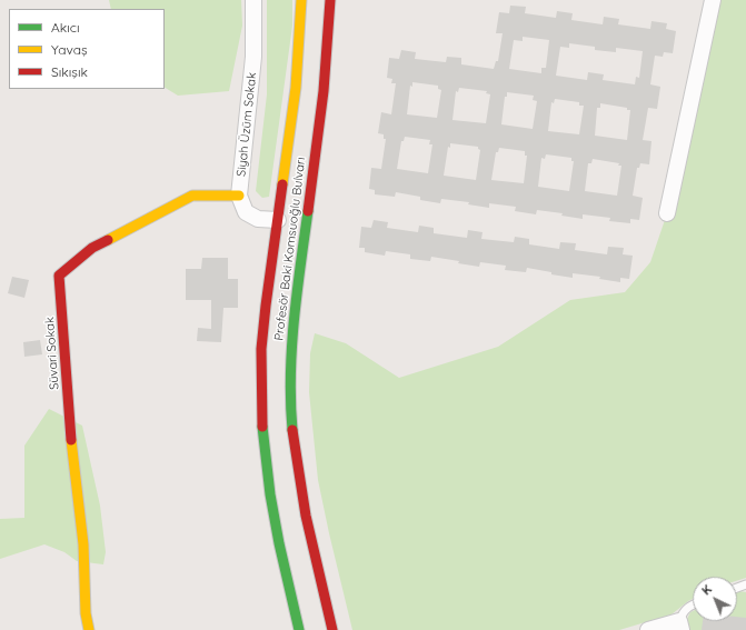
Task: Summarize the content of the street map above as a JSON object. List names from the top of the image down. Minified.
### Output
{"streets":{"main road":["Profesör Baki Komsuoğlu Bulvarı","Süvari Sokak"],"street":["Siyah Üzüm Sokak"]},"crossings":[["Siyah Üzüm Sokak","Süvari Sokak"]],"legend":["Akıcı","Yavaş","Sıkışık"],"north":"top left"}
